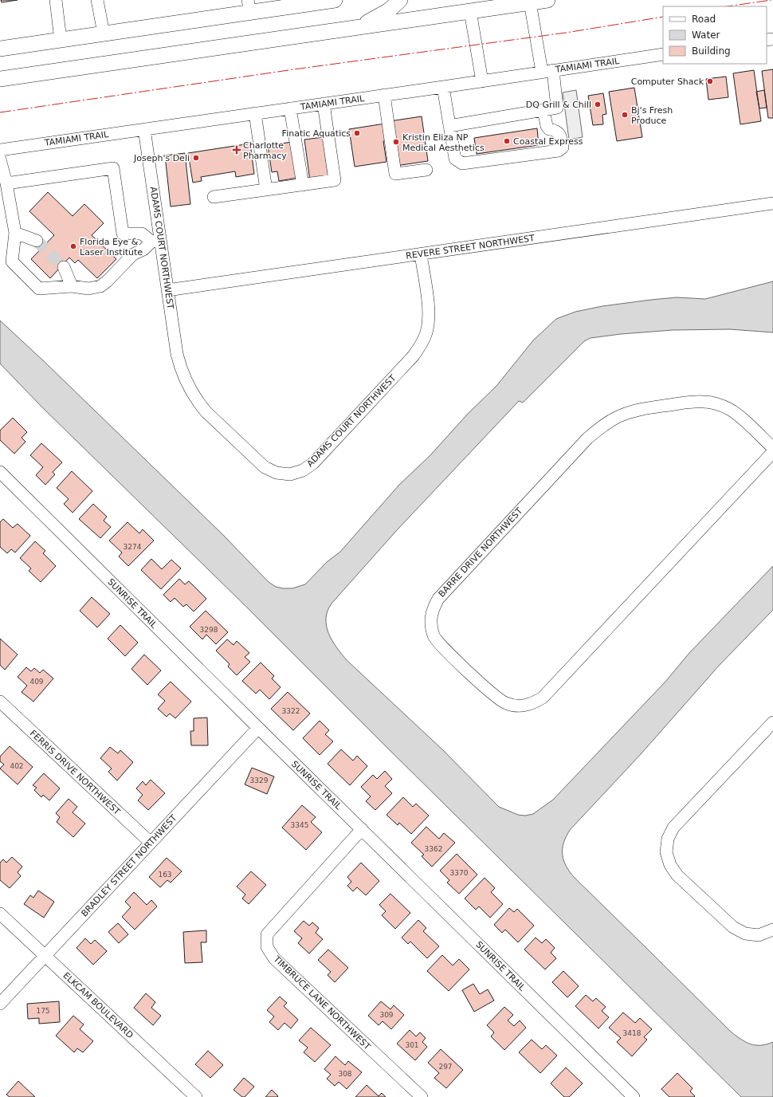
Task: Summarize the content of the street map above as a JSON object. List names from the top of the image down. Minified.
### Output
{"streets":{"street":["TAMIAMI TRAIL","REVERE STREET NORTHWEST","ADAMS COURT NORTHWEST","BARRE DRIVE NORTHWEST","SUNRISE TRAIL","FERRIS DRIVE NORTHWEST","BRADLEY STREET NORTHWEST","TIMBRUCE LANE NORTHWEST","ELKCAM BOULEVARD"]},"crossings":[["TAMIAMI TRAIL","ADAMS COURT NORTHWEST"],["REVERE STREET NORTHWEST","ADAMS COURT NORTHWEST"],["SUNRISE TRAIL","BRADLEY STREET NORTHWEST"],["SUNRISE TRAIL","TIMBRUCE LANE NORTHWEST"],["FERRIS DRIVE NORTHWEST","BRADLEY STREET NORTHWEST"],["BRADLEY STREET NORTHWEST","ELKCAM BOULEVARD"]],"places":{"other":["Computer Shack","DQ Grill & Chill","Bj's Fresh Produce","Finatic Aquatics","Coastal Express","Kristin Eliza NP Medical Aesthetics","Joseph's Deli","Florida Eye & Laser Institute"],"health":["Charlotte Pharmacy"]},"house_numbers":["3274","3298","409","3322","402","3329","3345","3362","3370","163","175","309","3418","301","297","308"],"legend":["Road","Water","Building"]}
